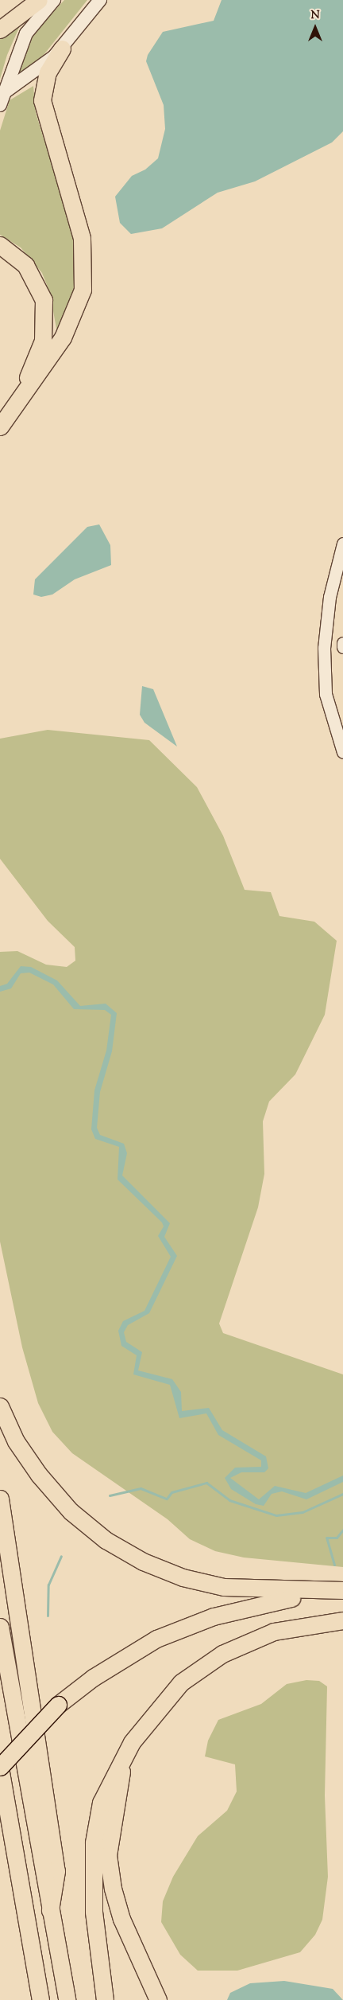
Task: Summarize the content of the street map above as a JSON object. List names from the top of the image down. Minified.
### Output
{"north":"top"}
